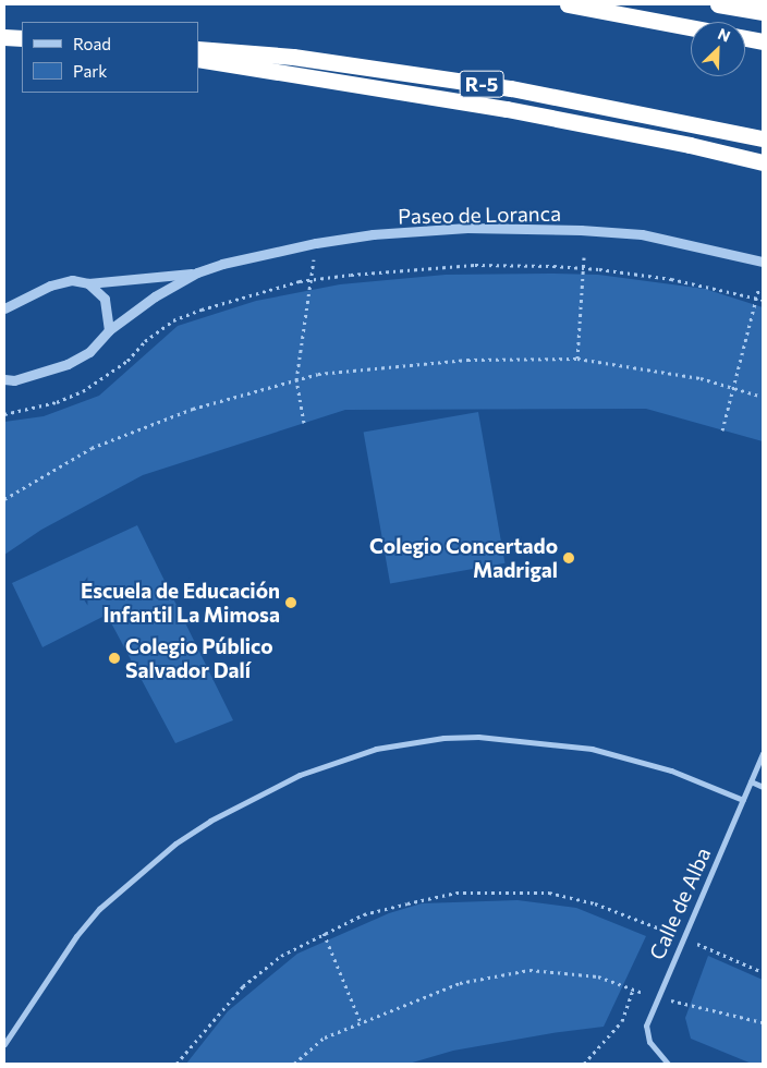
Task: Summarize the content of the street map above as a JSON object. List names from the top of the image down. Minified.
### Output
{"streets":{"highway":["R-5"],"street":["Paseo de Loranca","Calle de Alba"]},"places":["Colegio Concertado Madrigal","Escuela de Educación Infantil La Mimosa","Colegio Público Salvador Dalí"],"legend":["Road","Park"],"north":"top right"}
